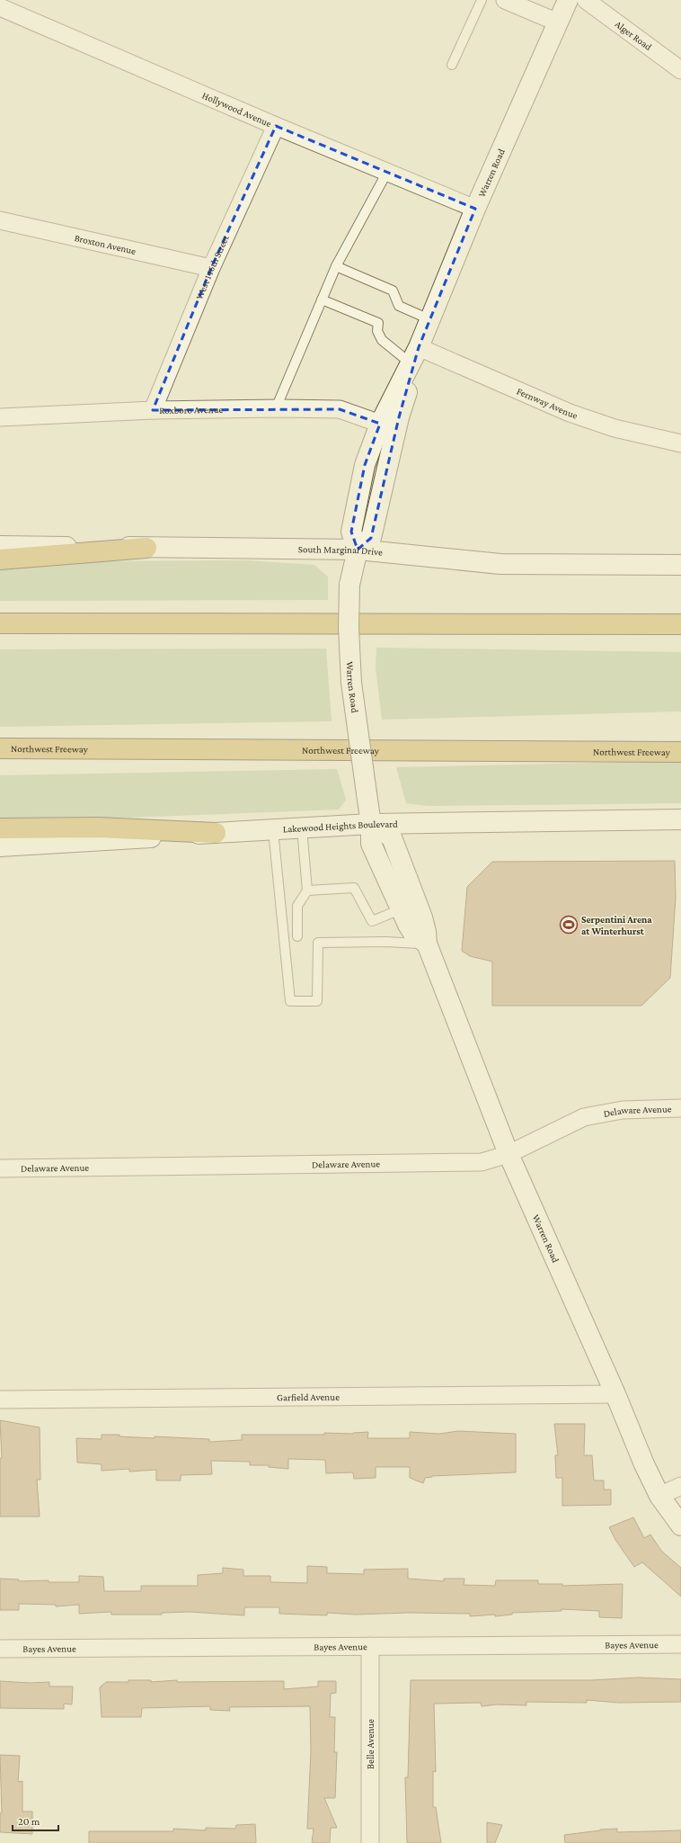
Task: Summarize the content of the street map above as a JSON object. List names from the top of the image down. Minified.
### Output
{"streets":{"highway":["Northwest Freeway"],"main road":["Warren Road","South Marginal Drive","Lakewood Heights Boulevard"],"street":["Alger Road","Hollywood Avenue","Broxton Avenue","West 146th Street","Fernway Avenue","Roxboro Avenue","Delaware Avenue","Garfield Avenue","Bayes Avenue","Belle Avenue"]},"crossings":[["Hollywood Avenue","Warren Road"],["Hollywood Avenue","West 146th Street"],["Warren Road","Fernway Avenue"],["Warren Road","Roxboro Avenue"],["Warren Road","South Marginal Drive"],["Warren Road","Lakewood Heights Boulevard"],["Warren Road","Delaware Avenue"],["Warren Road","Garfield Avenue"],["Broxton Avenue","West 146th Street"],["West 146th Street","Roxboro Avenue"],["Bayes Avenue","Belle Avenue"]],"places":{"sports":["Serpentini Arena at Winterhurst"]},"scale_bar":"20 m"}
